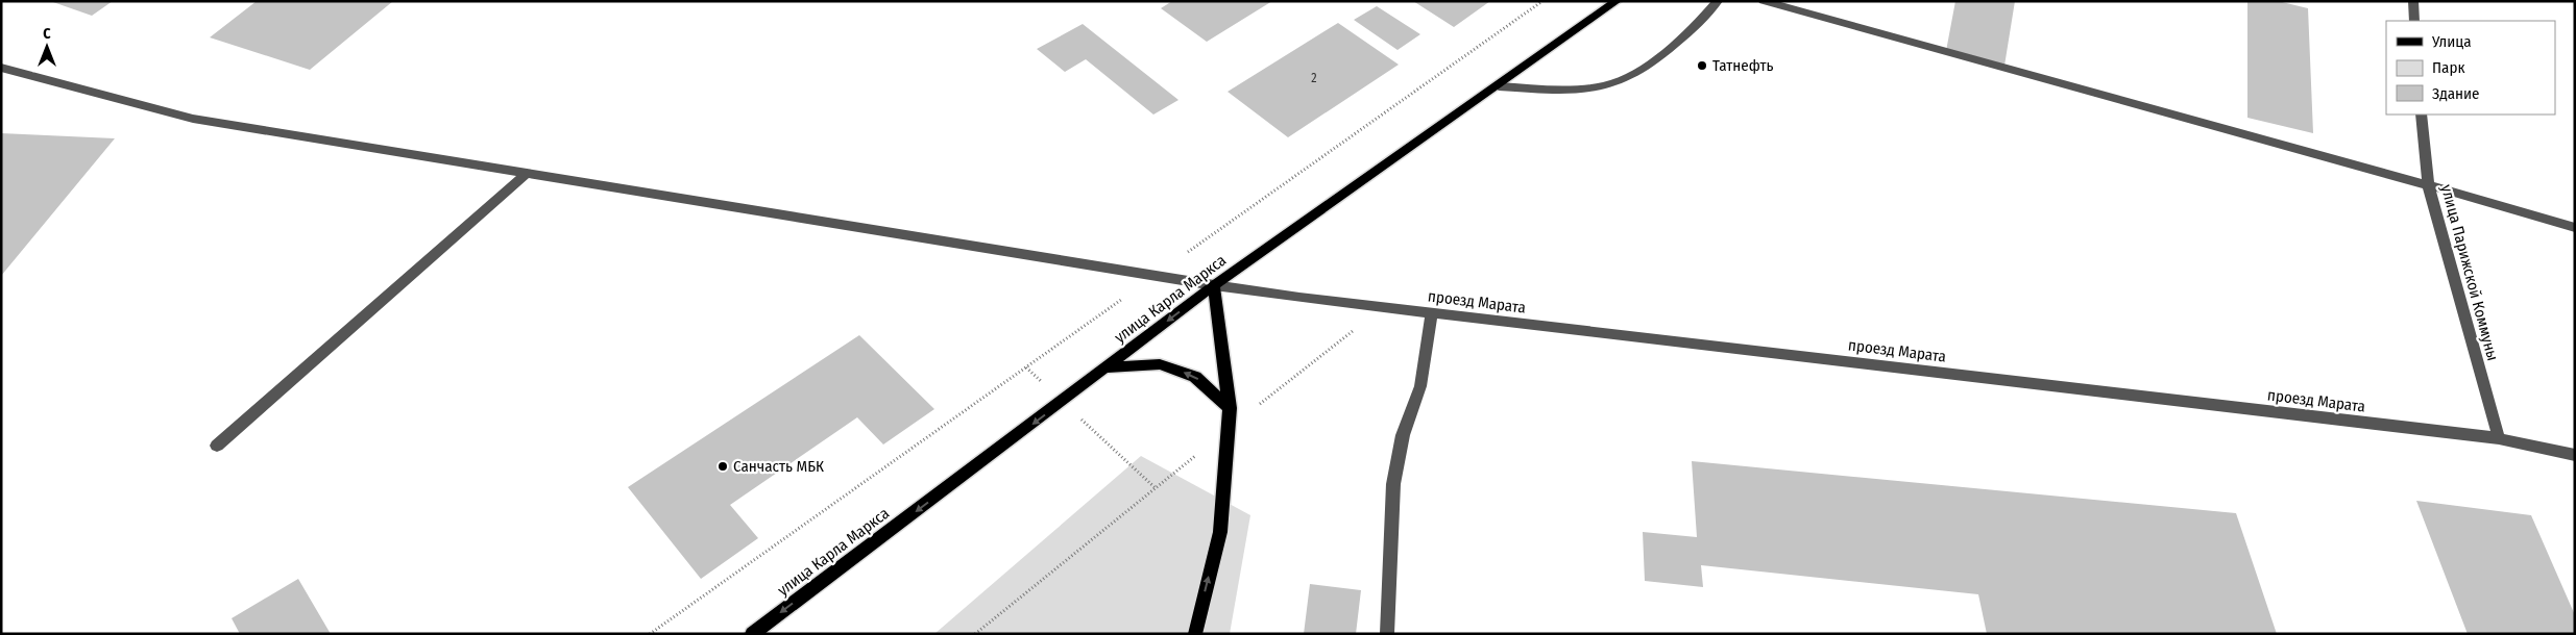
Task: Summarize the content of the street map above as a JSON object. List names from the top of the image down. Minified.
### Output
{"streets":{"main road":["улица Карла Маркса"],"street":["улица Парижской Коммуны","проезд Марата"]},"crossings":[["улица Парижской Коммуны","проезд Марата"],["улица Карла Маркса","проезд Марата"]],"one_way":["улица Карла Маркса"],"places":["Татнефть","Санчасть МБК"],"house_numbers":["2"],"legend":["Улица","Парк","Здание"],"north":"top"}
